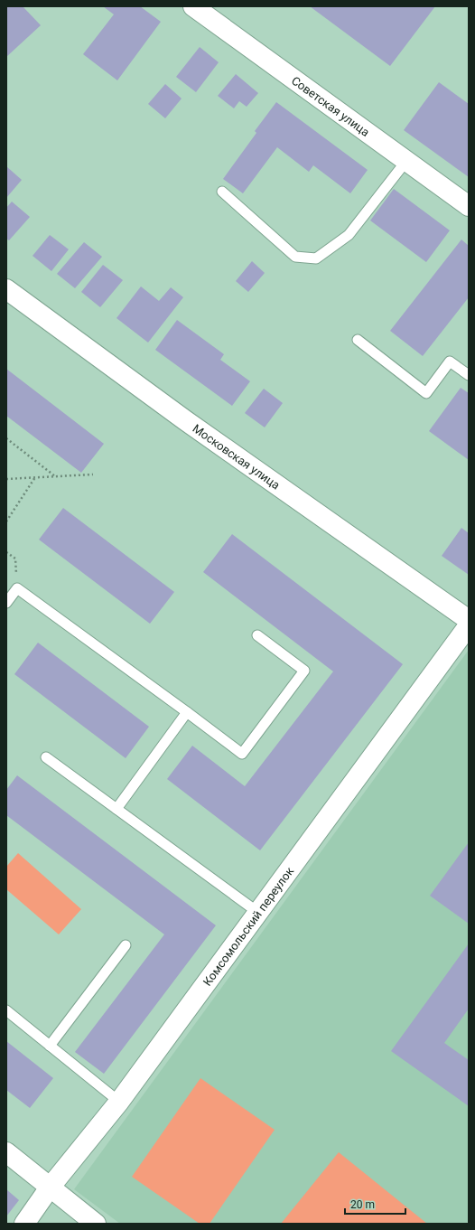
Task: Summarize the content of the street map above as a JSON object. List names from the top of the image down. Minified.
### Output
{"streets":{"street":["Советская улица","Московская улица","Комсомольский переулок"]},"scale_bar":"20 m"}
